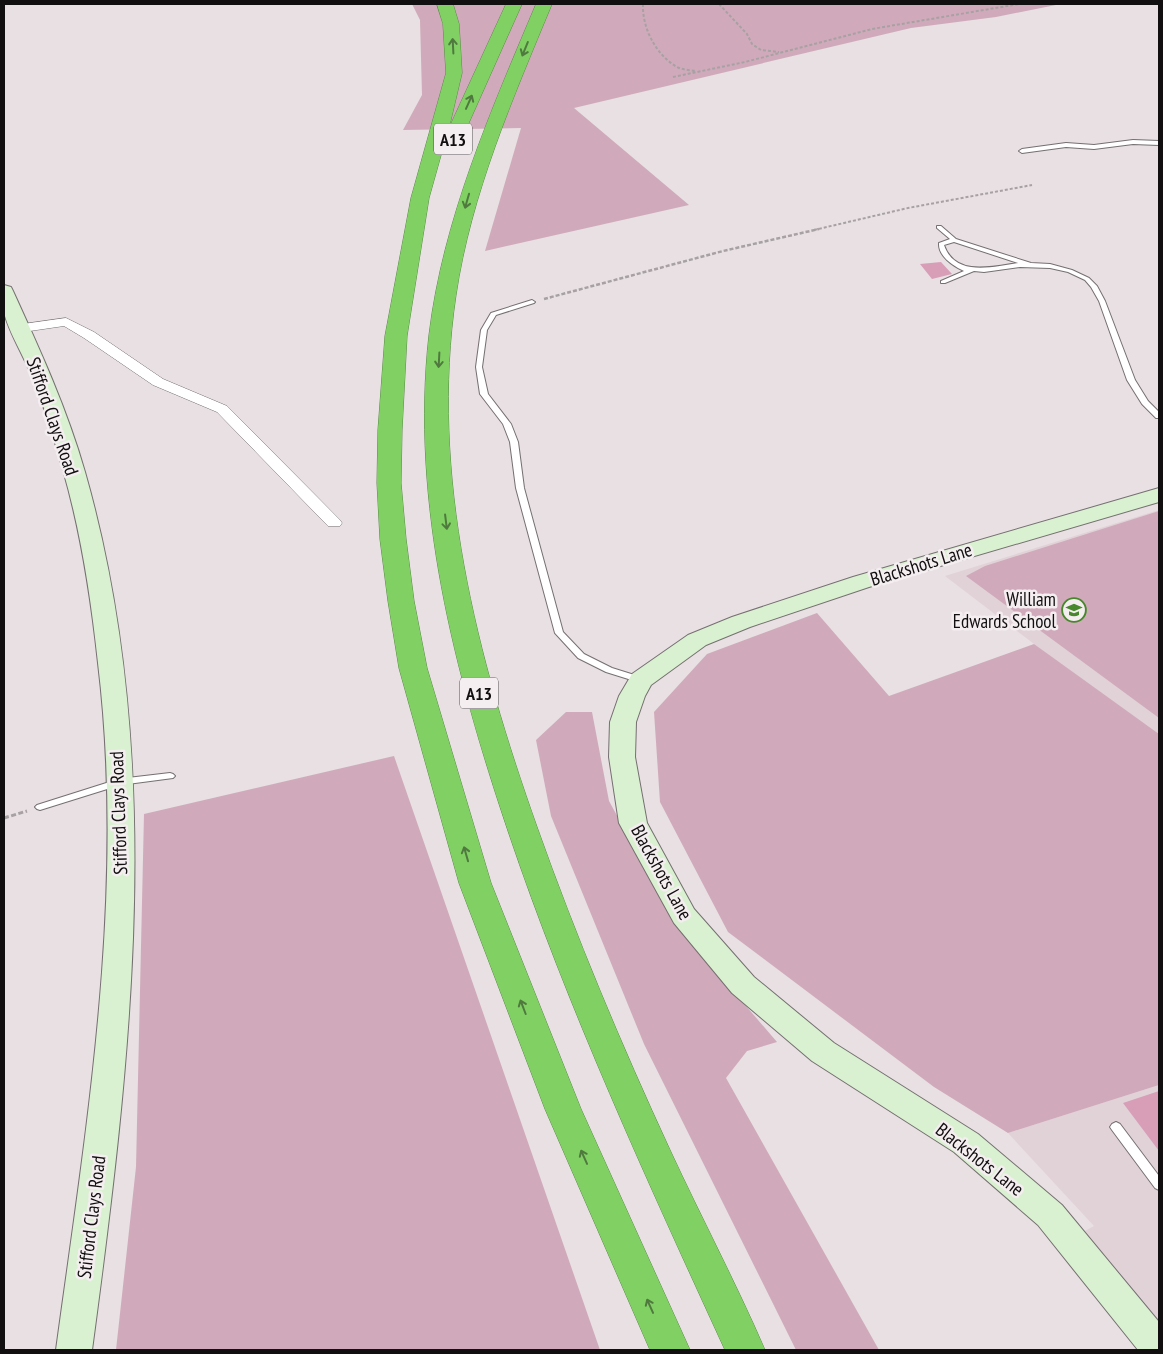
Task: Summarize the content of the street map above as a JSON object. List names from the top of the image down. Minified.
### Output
{"streets":{"highway":["A13"],"street":["Stifford Clays Road","Blackshots Lane"]},"places":{"school or university":["William Edwards School"]}}
